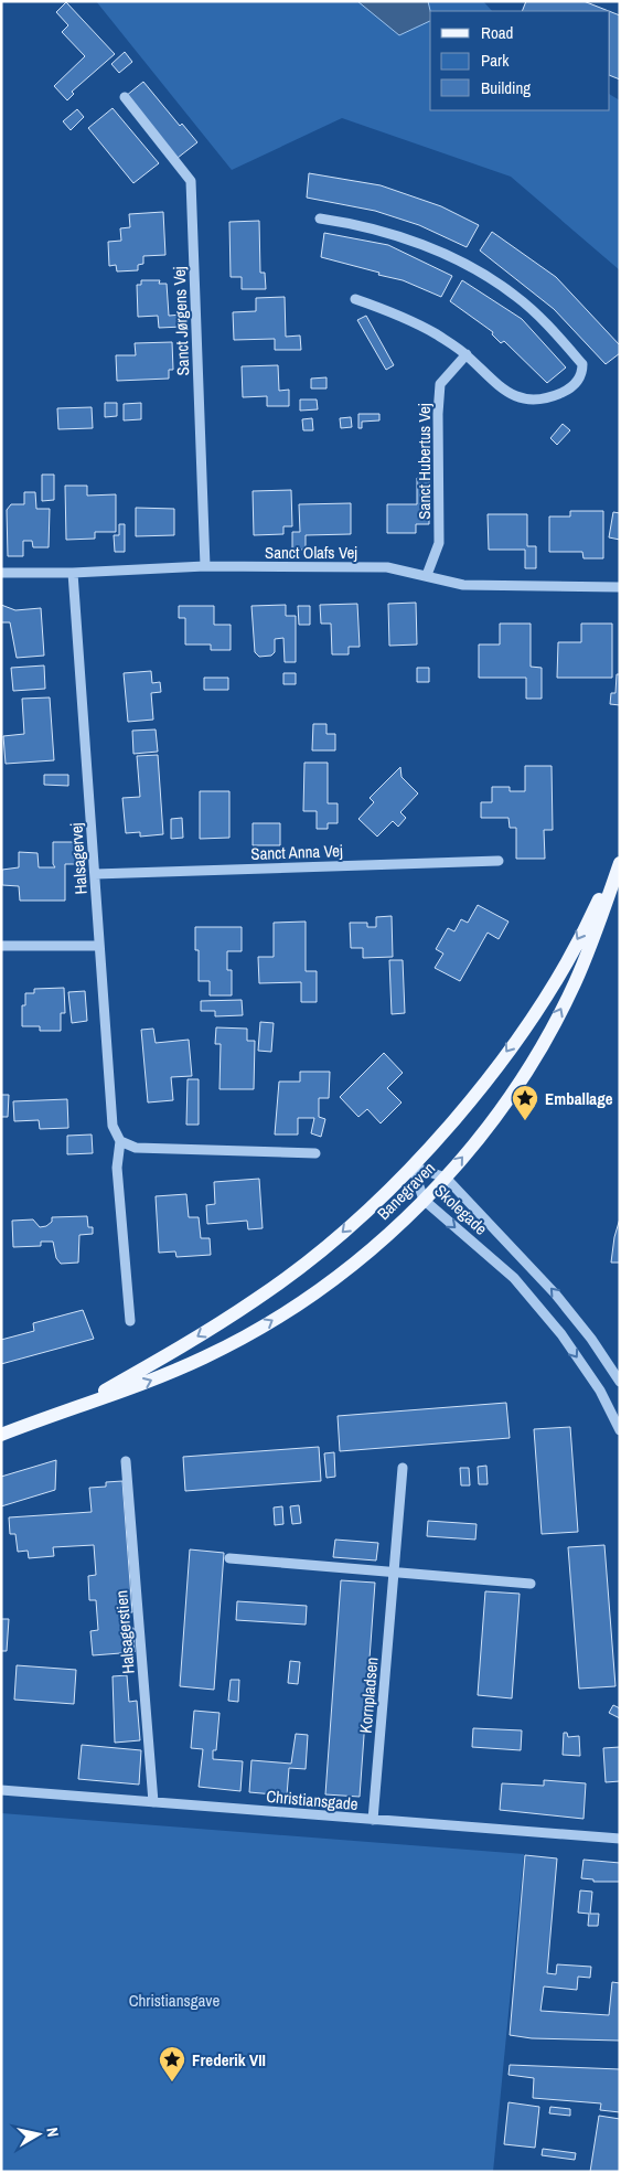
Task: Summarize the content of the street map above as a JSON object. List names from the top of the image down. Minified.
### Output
{"streets":{"main road":["Banegraven"],"street":["Sanct Jørgens Vej","Sanct Hubertus Vej","Sanct Olafs Vej","Sanct Anna Vej","Halsagervej","Skolegade","Halsagerstien","Kornpladsen","Christiansgade"]},"crossings":[["Sanct Jørgens Vej","Sanct Olafs Vej"],["Sanct Hubertus Vej","Sanct Olafs Vej"],["Sanct Olafs Vej","Halsagervej"],["Sanct Anna Vej","Halsagervej"],["Banegraven","Skolegade"],["Halsagerstien","Christiansgade"],["Kornpladsen","Christiansgade"]],"parks":["Christiansgave"],"places":{"place":["Emballage","Frederik VII"]},"legend":["Road","Park","Building"],"north":"right"}
